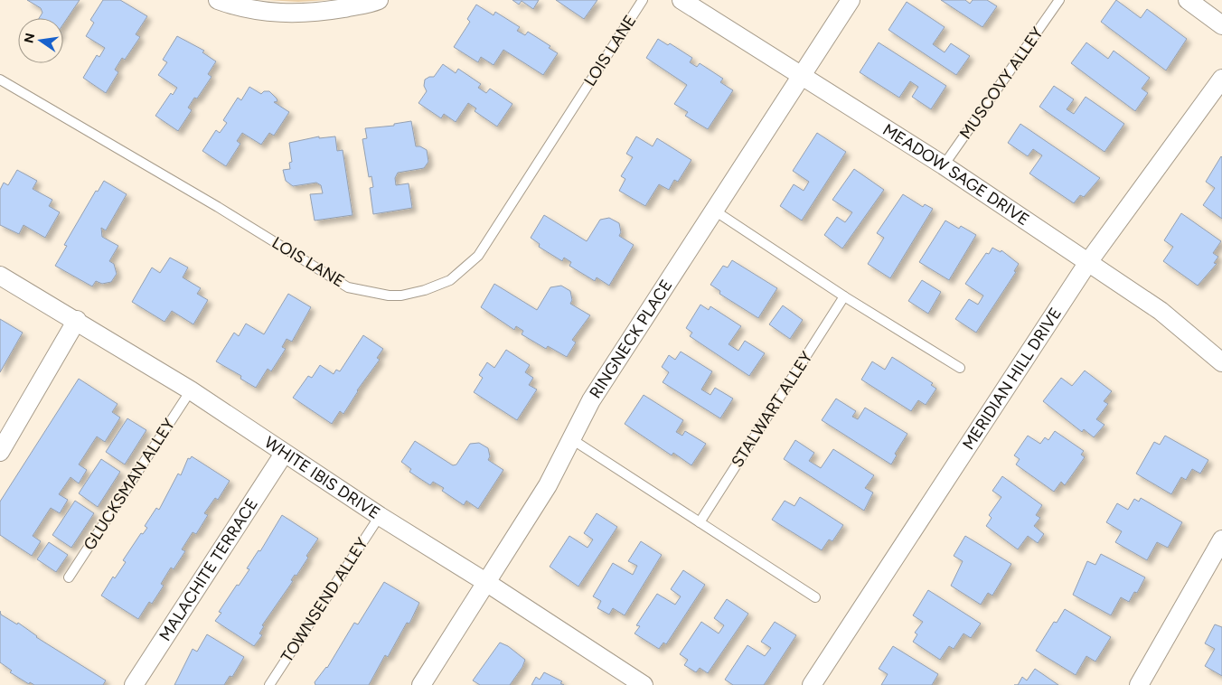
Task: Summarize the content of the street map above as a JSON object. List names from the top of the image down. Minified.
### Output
{"streets":{"street":["MEADOW SAGE DRIVE","RINGNECK PLACE","MERIDIAN HILL DRIVE","WHITE IBIS DRIVE","MALACHITE TERRACE"],"lane":["LOIS LANE","MUSCOVY ALLEY","STALWART ALLEY","GLUCKSMAN ALLEY","TOWNSEND ALLEY"]},"crossings":[["MUSCOVY ALLEY","MEADOW SAGE DRIVE"],["MEADOW SAGE DRIVE","RINGNECK PLACE"],["MEADOW SAGE DRIVE","MERIDIAN HILL DRIVE"],["RINGNECK PLACE","WHITE IBIS DRIVE"],["WHITE IBIS DRIVE","GLUCKSMAN ALLEY"],["WHITE IBIS DRIVE","MALACHITE TERRACE"],["WHITE IBIS DRIVE","TOWNSEND ALLEY"]],"north":"left"}
